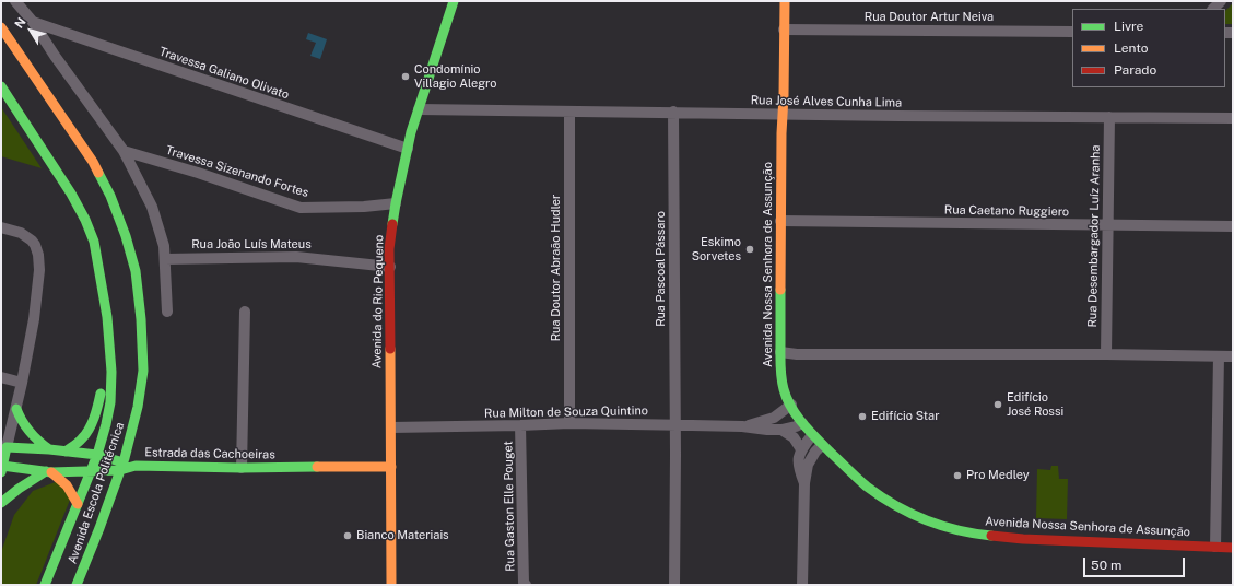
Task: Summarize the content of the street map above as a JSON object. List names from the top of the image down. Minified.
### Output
{"streets":{"main road":["Avenida Nossa Senhora de Assunção","Avenida do Rio Pequeno","Estrada das Cachoeiras","Avenida Escola Politécnica"],"street":["Rua Doutor Artur Neiva","Travessa Galiano Olivato","Rua José Alves Cunha Lima","Travessa Sizenando Fortes","Rua Caetano Ruggiero","Rua Desembargador Luíz Aranha","Rua João Luís Mateus","Rua Doutor Abraão Hudler","Rua Pascoal Pássaro","Rua Milton de Souza Quintino","Rua Gaston Elle Pouget"]},"crossings":[["Rua Doutor Artur Neiva","Avenida Nossa Senhora de Assunção"],["Travessa Galiano Olivato","Avenida do Rio Pequeno"],["Rua José Alves Cunha Lima","Rua Desembargador Luíz Aranha"],["Rua José Alves Cunha Lima","Avenida Nossa Senhora de Assunção"],["Rua José Alves Cunha Lima","Rua Doutor Abraão Hudler"],["Rua José Alves Cunha Lima","Rua Pascoal Pássaro"],["Rua José Alves Cunha Lima","Avenida do Rio Pequeno"],["Travessa Sizenando Fortes","Avenida do Rio Pequeno"],["Rua Caetano Ruggiero","Rua Desembargador Luíz Aranha"],["Rua Caetano Ruggiero","Avenida Nossa Senhora de Assunção"],["Rua João Luís Mateus","Avenida do Rio Pequeno"],["Avenida Nossa Senhora de Assunção","Rua Milton de Souza Quintino"],["Rua Doutor Abraão Hudler","Rua Milton de Souza Quintino"],["Rua Pascoal Pássaro","Rua Milton de Souza Quintino"],["Avenida do Rio Pequeno","Rua Milton de Souza Quintino"],["Avenida do Rio Pequeno","Estrada das Cachoeiras"],["Rua Milton de Souza Quintino","Rua Gaston Elle Pouget"],["Estrada das Cachoeiras","Avenida Escola Politécnica"]],"places":["Condomínio Villagio Alegro","Eskimo Sorvetes","Edifício José Rossi","Edifício Star","Pro Medley","Bianco Materiais"],"legend":["Livre","Lento","Parado"],"scale_bar":"50 m","north":"top left"}
